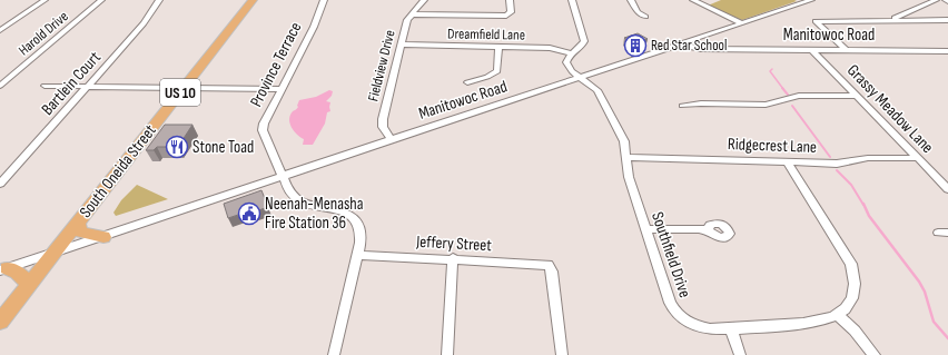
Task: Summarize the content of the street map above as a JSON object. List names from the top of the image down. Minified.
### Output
{"streets":{"highway":["US 10","South Oneida Street"],"street":["Harold Drive","Dreamfield Lane","Manitowoc Road","Province Terrace","Fieldview Drive","Bartlein Court","Grassy Meadow Lane","Ridgecrest Lane","Jeffery Street","Southfield Drive"]},"crossings":[["Dreamfield Lane","Fieldview Drive"],["Dreamfield Lane","Southfield Drive"],["Manitowoc Road","Province Terrace"],["Manitowoc Road","Fieldview Drive"],["Manitowoc Road","Grassy Meadow Lane"],["Manitowoc Road","South Oneida Street"],["Manitowoc Road","Southfield Drive"],["Province Terrace","Jeffery Street"],["Grassy Meadow Lane","Ridgecrest Lane"],["Ridgecrest Lane","Southfield Drive"]],"places":{"building":["Red Star School"],"restaurant":["Stone Toad"],"public building":["Neenah-Menasha Fire Station 36"]}}
